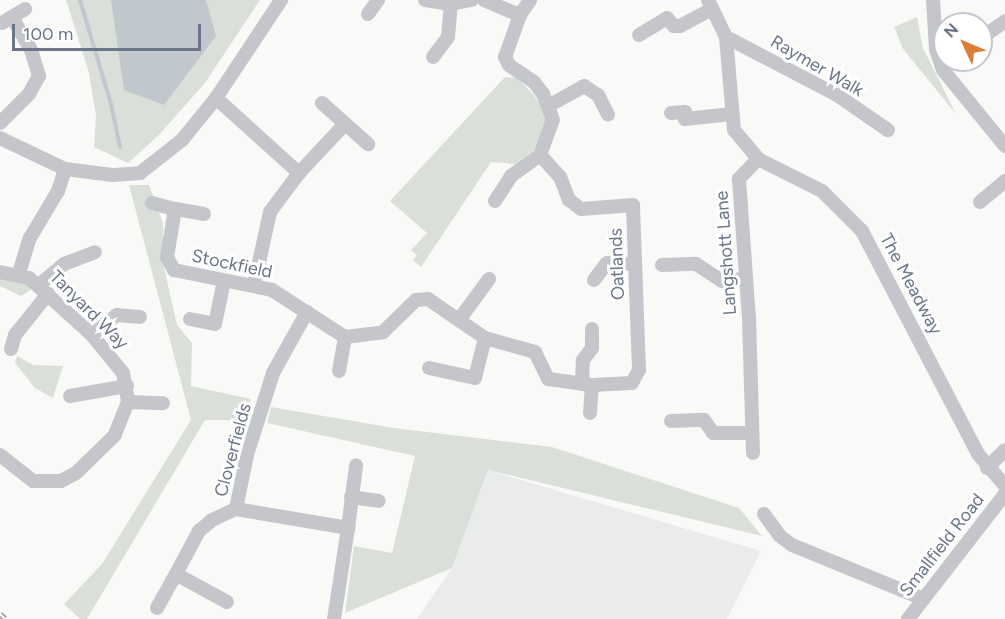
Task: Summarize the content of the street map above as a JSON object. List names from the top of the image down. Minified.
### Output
{"streets":{"street":["Raymer Walk","Langshott Lane","Stockfield","Oatlands","The Meadway","Tanyard Way","Cloverfields","Smallfield Road"]},"crossings":[["Langshott Lane","The Meadway"],["Stockfield","Cloverfields"]],"scale_bar":"100 m","north":"top left"}
